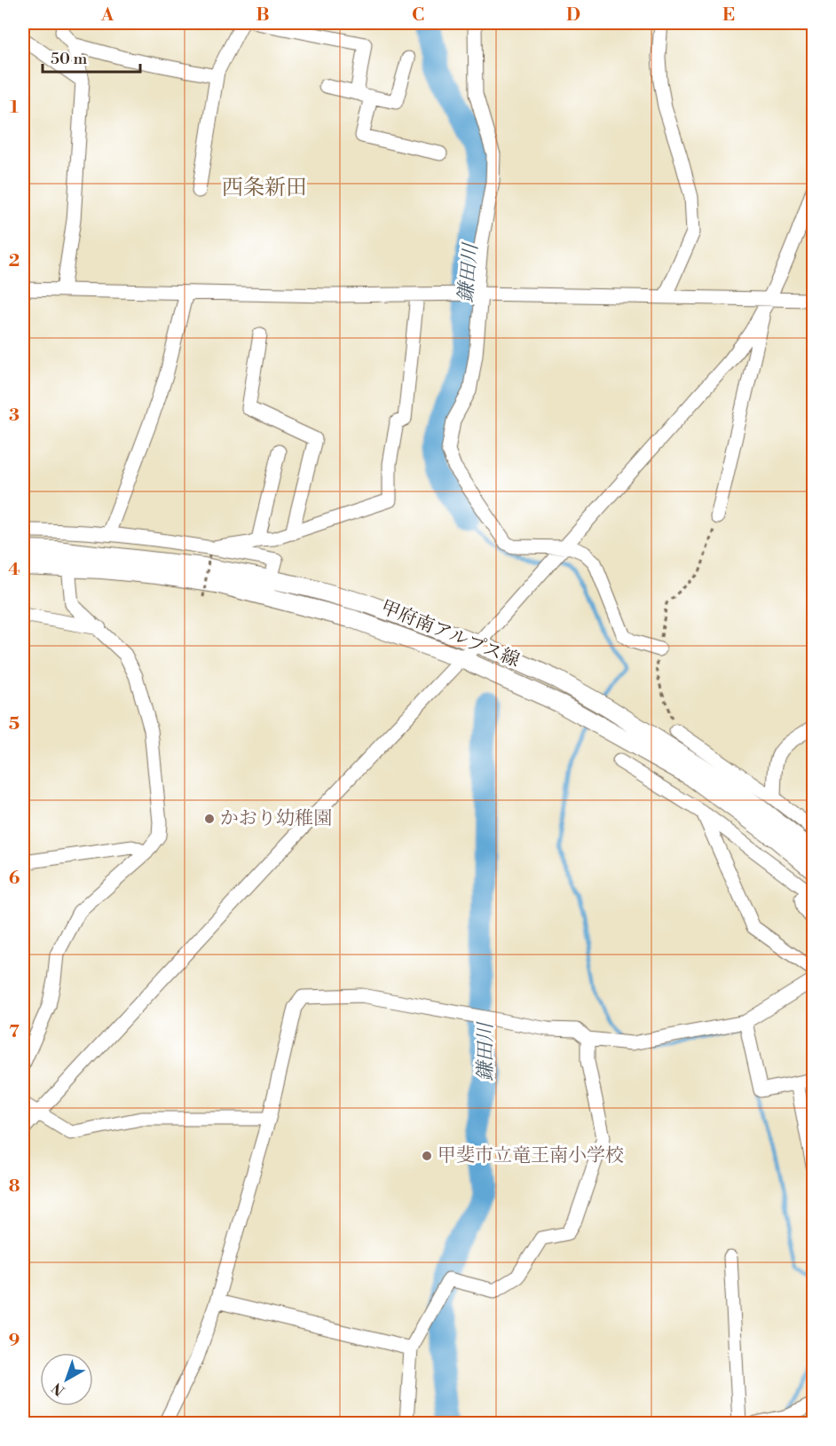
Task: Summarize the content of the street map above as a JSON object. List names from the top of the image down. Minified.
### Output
{"streets":{"main road":["甲府南アルプス線"]},"districts":["西条新田"],"water":["鎌田川"],"places":["かおり幼稚園","甲斐市立竜王南小学校"],"scale_bar":"50 m","north":"bottom left","grid":{"columns":["A","B","C","D","E"],"rows":["1","2","3","4","5","6","7","8","9"]}}
